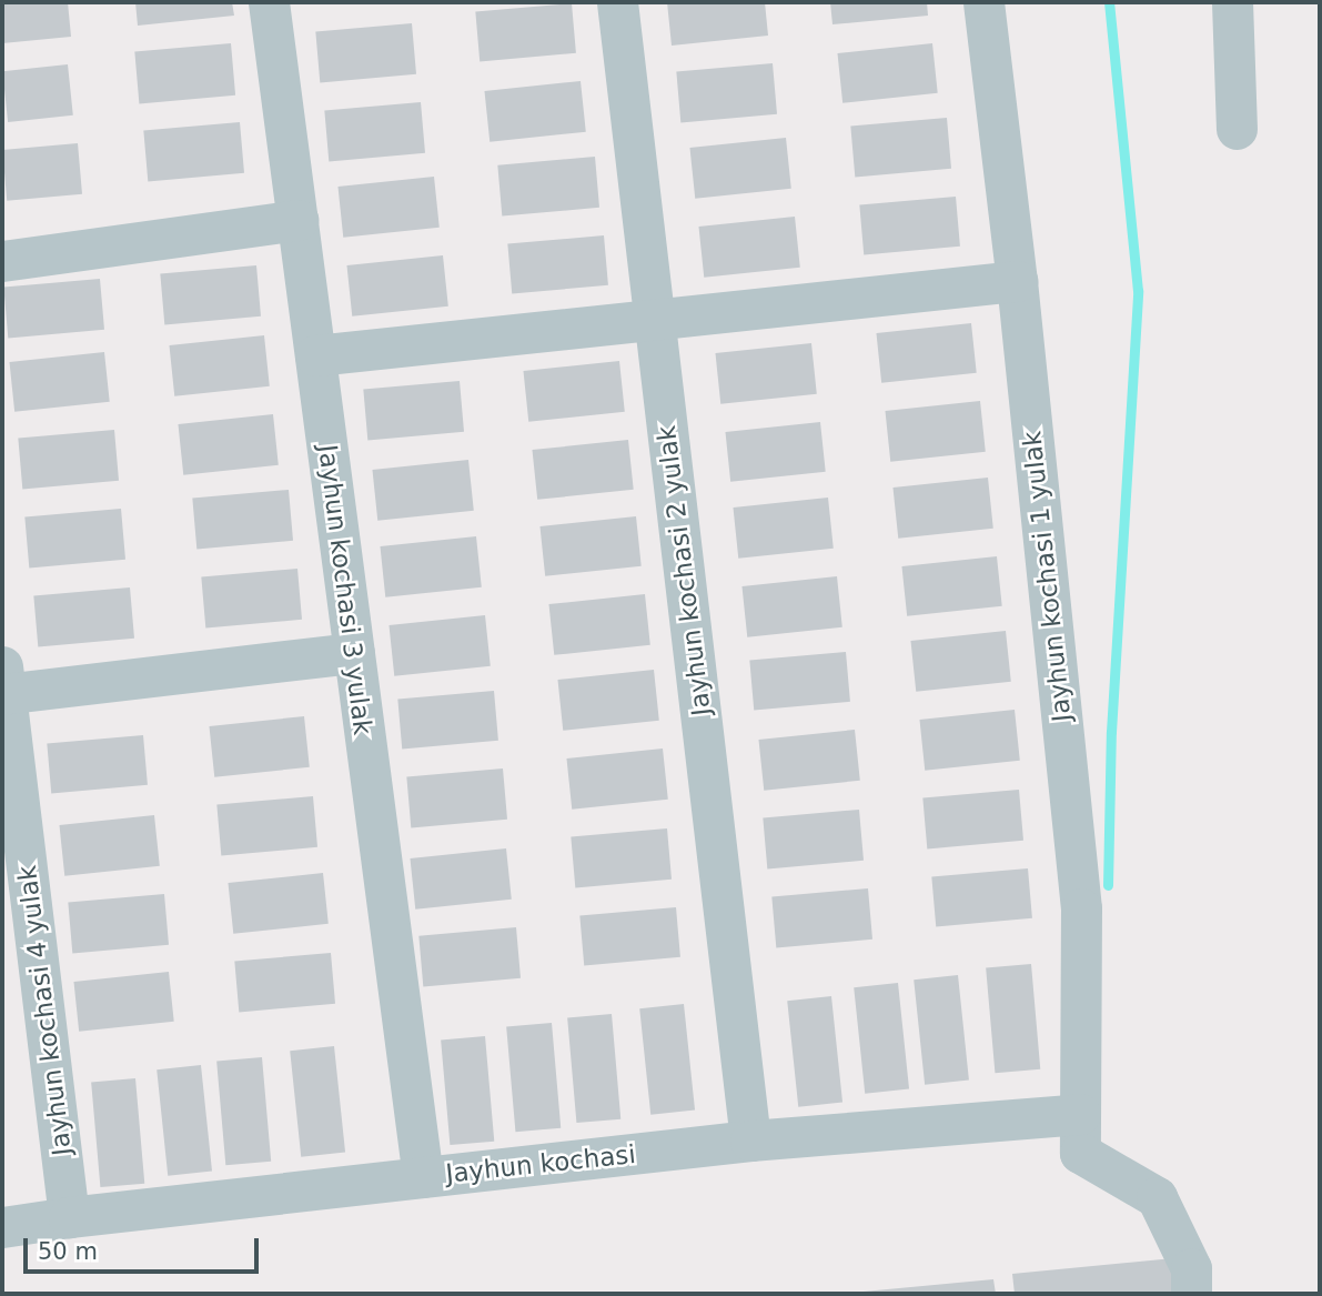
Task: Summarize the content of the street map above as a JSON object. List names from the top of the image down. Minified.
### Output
{"streets":{"street":["Jayhun kochasi 2 yulak","Jayhun kochasi 1 yulak","Jayhun kochasi 3 yulak","Jayhun kochasi 4 yulak","Jayhun kochasi"]},"crossings":[["Jayhun kochasi 2 yulak","Jayhun kochasi"],["Jayhun kochasi 1 yulak","Jayhun kochasi"],["Jayhun kochasi 3 yulak","Jayhun kochasi"],["Jayhun kochasi 4 yulak","Jayhun kochasi"]],"scale_bar":"50 m"}
